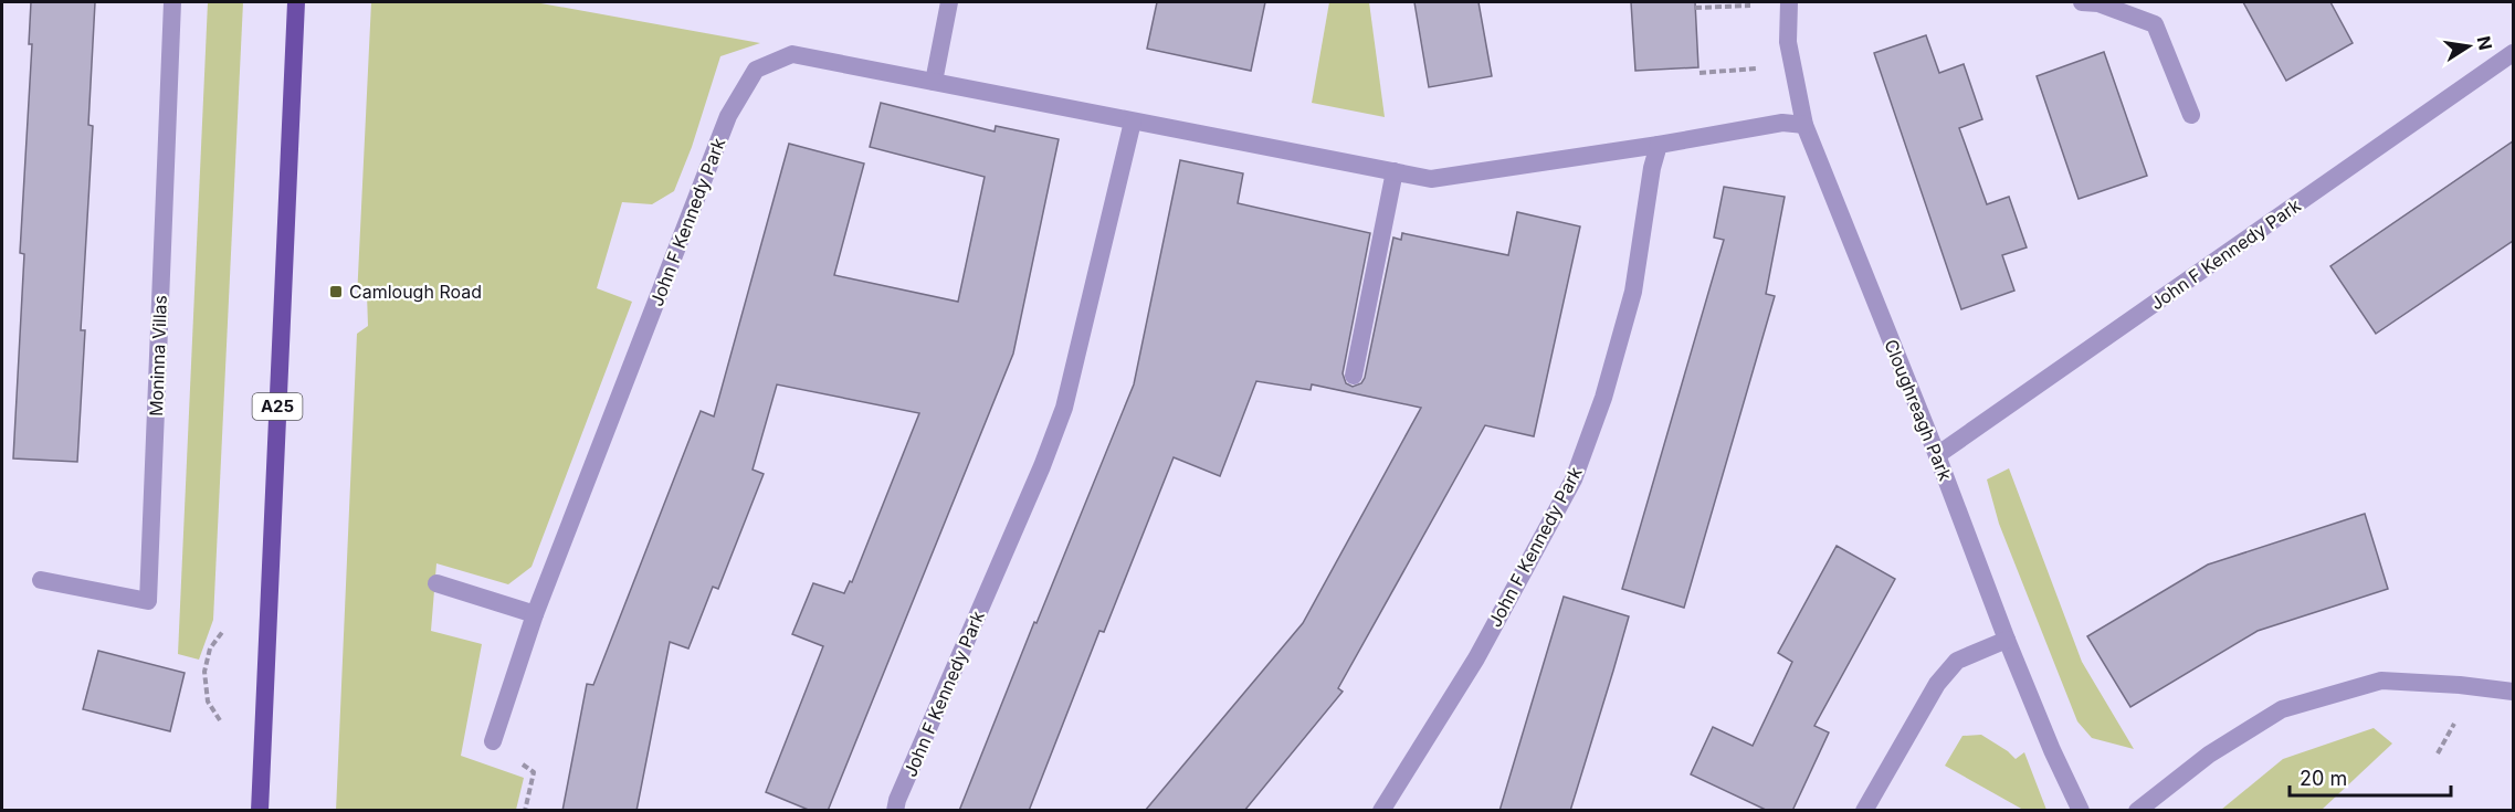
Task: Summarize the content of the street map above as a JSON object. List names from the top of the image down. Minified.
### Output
{"streets":{"main road":["A25"],"street":["John F Kennedy Park","Moninna Villas","Cloughreagh Park"]},"crossings":[["John F Kennedy Park","Cloughreagh Park"]],"places":{"transit":["Camlough Road"]},"scale_bar":"20 m","north":"right"}
